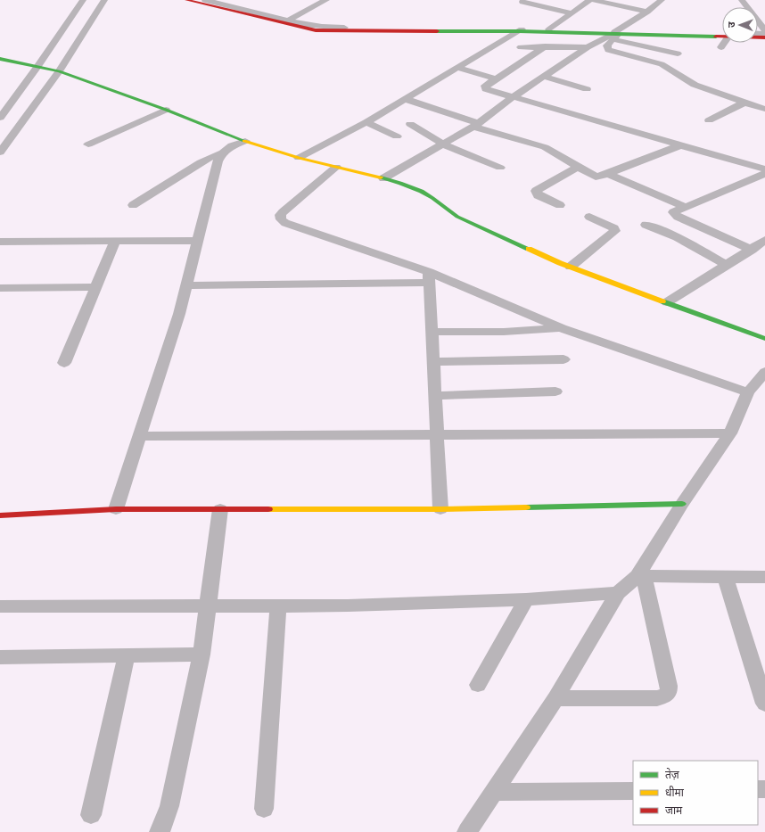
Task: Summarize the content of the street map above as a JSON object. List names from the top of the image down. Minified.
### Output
{"legend":["तेज़","धीमा","जाम"],"north":"left"}
